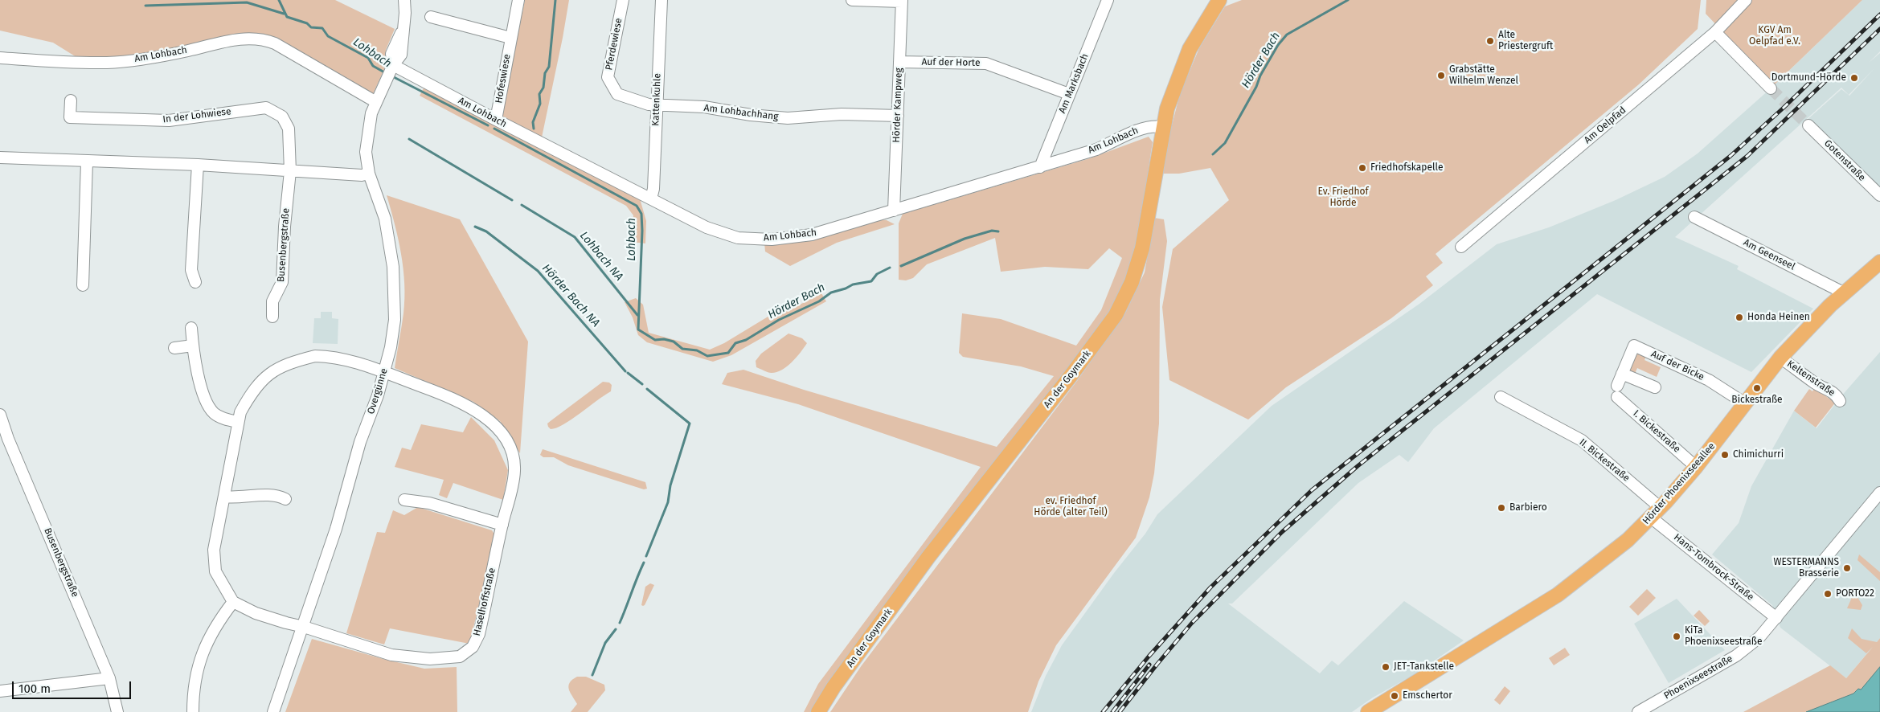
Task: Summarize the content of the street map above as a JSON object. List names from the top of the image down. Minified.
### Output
{"streets":{"main road":["An der Goymark","Hörder Phoenixseeallee"],"street":["Pferdewiese","Am Lohbach","Auf der Horte","Hofeswiese","Am Marksbach","Kattenkuhle","Hörder Kampweg","Am Lohbachhang","In der Lohwiese","Am Oelpfad","Gotenstraße","Busenbergstraße","Am Geenseel","Auf der Bicke","Keltenstraße","Overgünne","I. Bickestraße","II. Bickestraße","Hans-Tombrock-Straße","Haselhoffstraße","Phoenixseestraße"]},"crossings":[["Pferdewiese","Kattenkuhle"],["Pferdewiese","Am Lohbachhang"],["Am Lohbach","Hofeswiese"],["Am Lohbach","Am Marksbach"],["Am Lohbach","Kattenkuhle"],["Am Lohbach","Hörder Kampweg"],["Am Lohbach","An der Goymark"],["Am Lohbach","Overgünne"],["Auf der Horte","Am Marksbach"],["Auf der Horte","Hörder Kampweg"],["Kattenkuhle","Am Lohbachhang"],["Hörder Kampweg","Am Lohbachhang"],["In der Lohwiese","Busenbergstraße"],["Am Geenseel","Hörder Phoenixseeallee"],["Auf der Bicke","Hörder Phoenixseeallee"],["Keltenstraße","Hörder Phoenixseeallee"],["Overgünne","Haselhoffstraße"],["I. Bickestraße","Hörder Phoenixseeallee"],["II. Bickestraße","Hörder Phoenixseeallee"],["II. Bickestraße","Hans-Tombrock-Straße"],["Hörder Phoenixseeallee","Hans-Tombrock-Straße"],["Hans-Tombrock-Straße","Phoenixseestraße"]],"water":["Lohbach","Hörder Bach","Lohbach NA","Hörder Bach NA"],"parks":["KGV Am Oelpfad e.V.","Ev. Friedhof Hörde","ev. Friedhof Hörde (alter Teil)"],"places":["Alte Priestergruft","Grabstätte Wilhelm Wenzel","Dortmund-Hörde","Friedhofskapelle","Honda Heinen","Bickestraße","Chimichurri","Barbiero","WESTERMANNS Brasserie","PORTO22","KiTa Phoenixseestraße","JET-Tankstelle","Emschertor"],"scale_bar":"100 m"}
